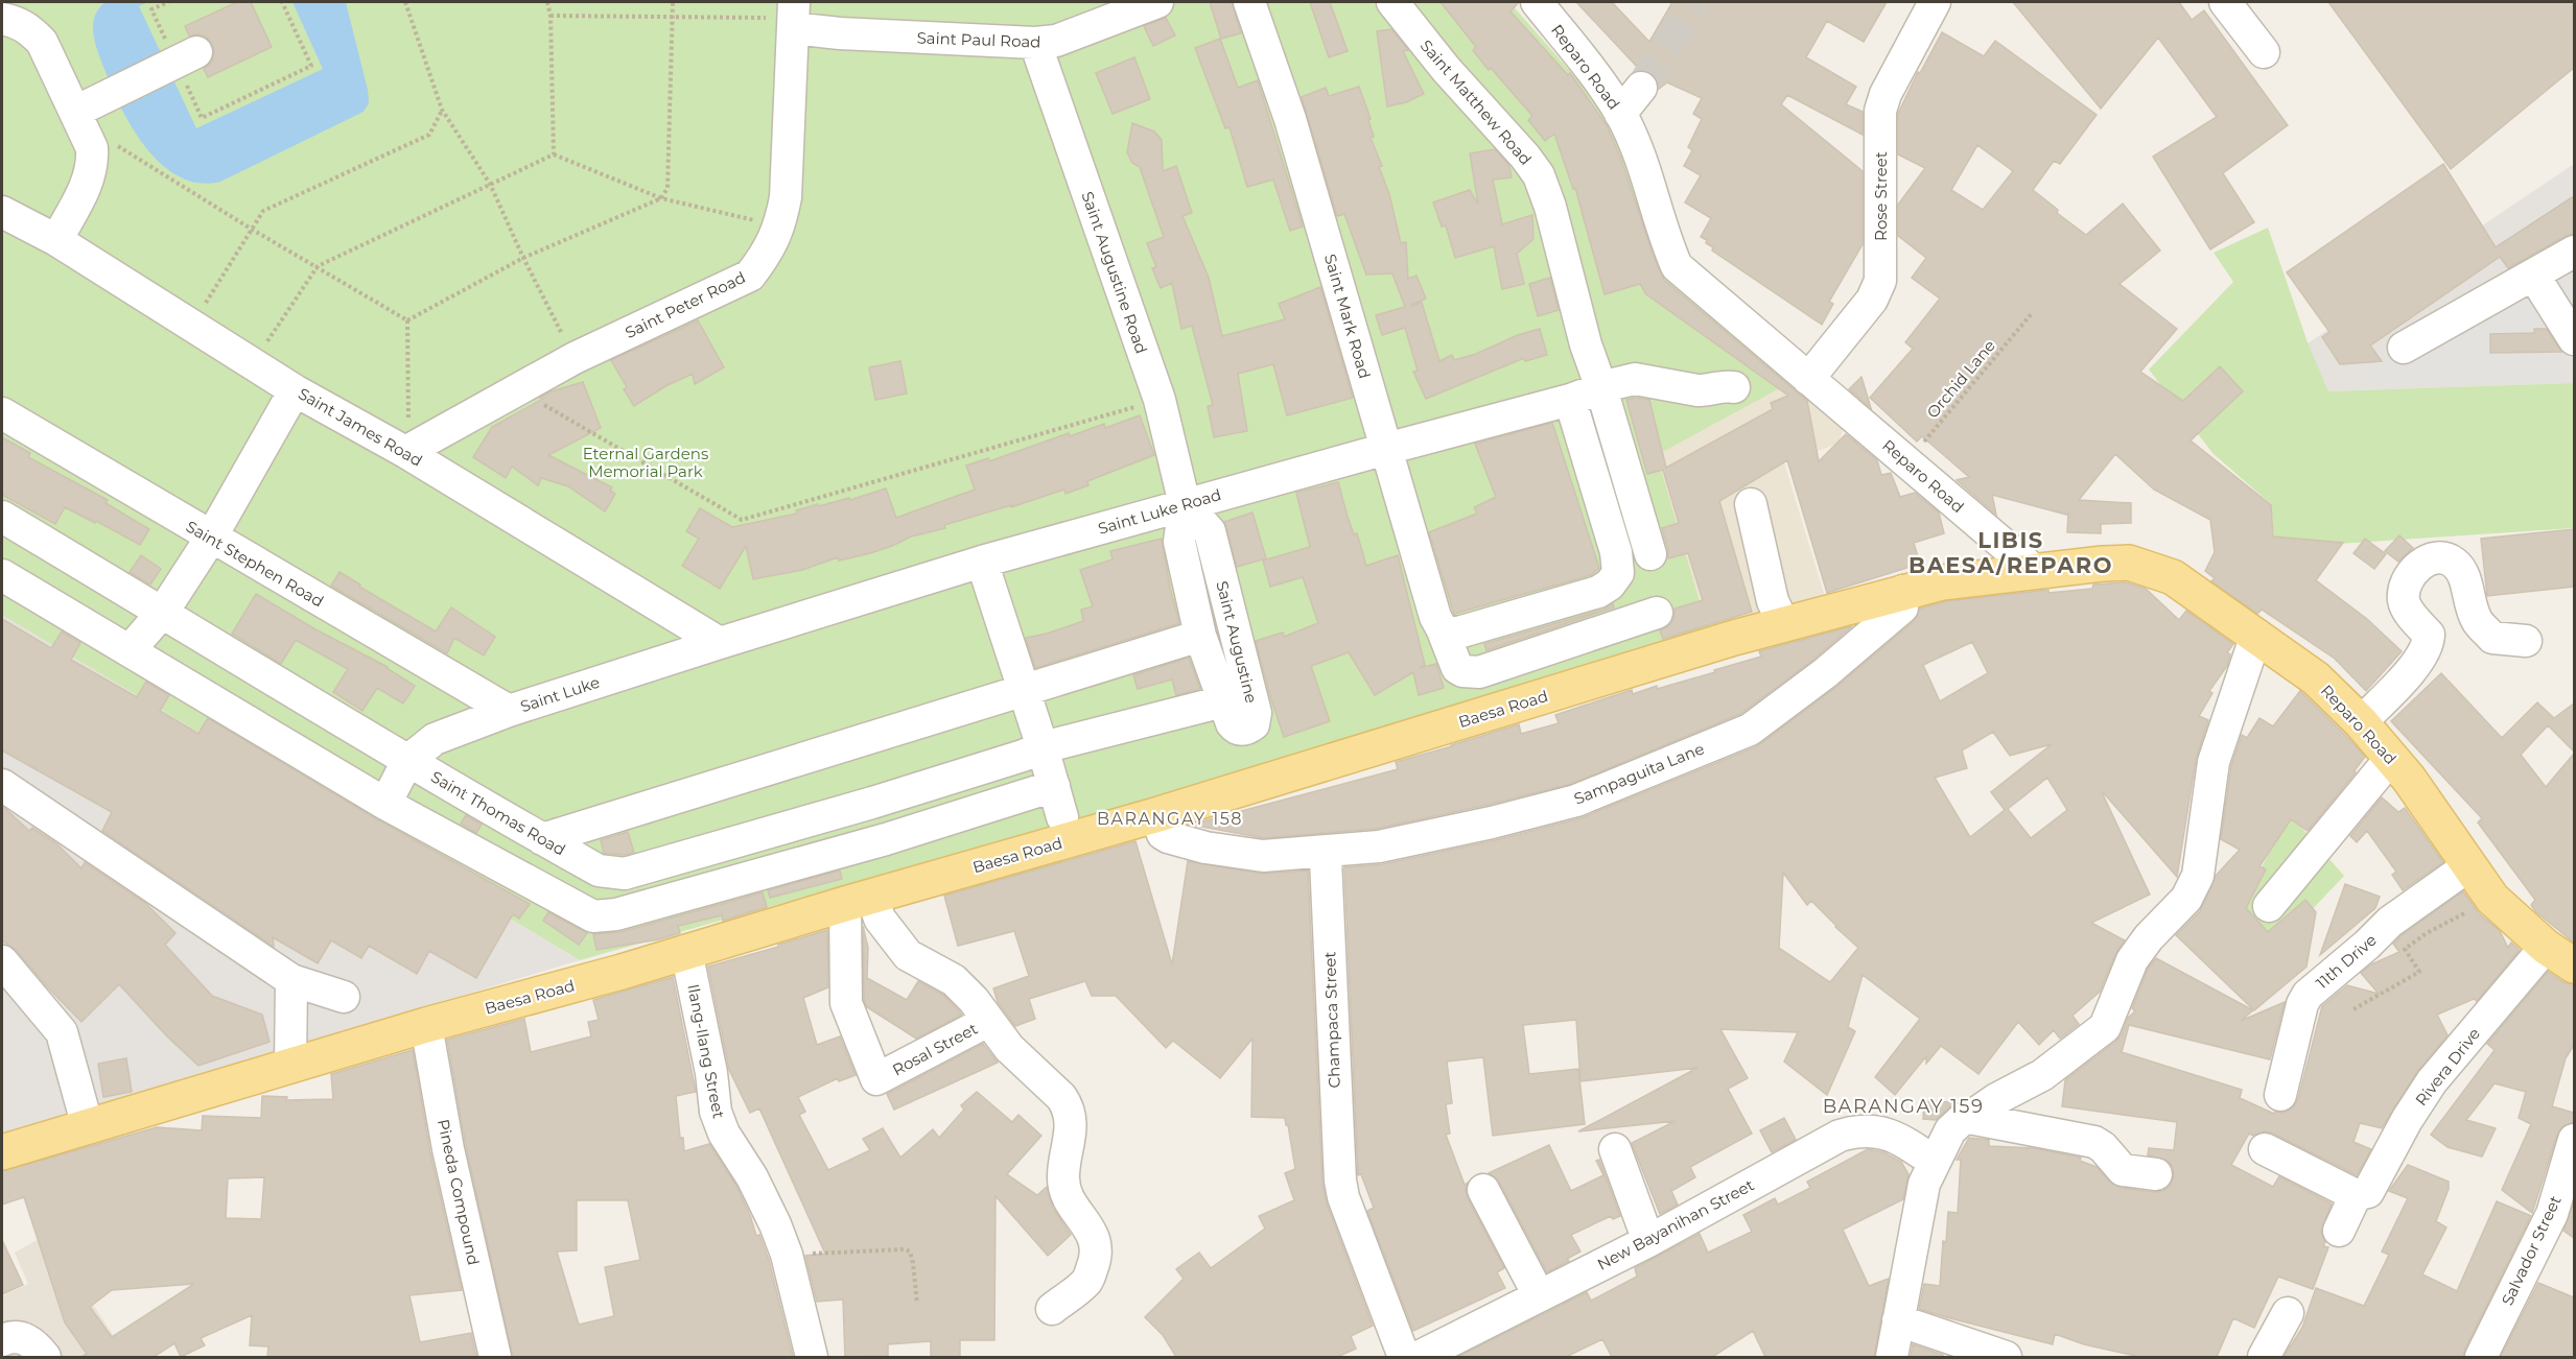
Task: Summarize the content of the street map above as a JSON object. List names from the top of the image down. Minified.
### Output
{"streets":{"main road":["Reparo Road","Baesa Road"],"street":["Saint Paul Road","Saint Matthew Road","Rose Street","Saint Augustine Road","Saint Peter Road","Saint Mark Road","Saint James Road","Saint Luke Road","Saint Stephen Road","Saint Augustine","Saint Luke","Sampaguita Lane","Saint Thomas Road","11th Drive","Champaca Street","Rosal Street","Ilang-Ilang Street","Rivera Drive","Pineda Compound","New Bayanihan Street","Salvador Street"],"path":["Orchid Lane"]},"crossings":[["Saint Paul Road","Saint Augustine Road"],["Saint Paul Road","Saint Peter Road"],["Reparo Road","Rose Street"],["Reparo Road","Orchid Lane"],["Reparo Road","Baesa Road"],["Reparo Road","11th Drive"],["Reparo Road","Rivera Drive"],["Saint Matthew Road","Saint Luke Road"],["Saint Augustine Road","Saint Luke Road"],["Saint Augustine Road","Saint Augustine"],["Saint Peter Road","Saint James Road"],["Saint Mark Road","Saint Luke Road"],["Saint James Road","Saint Luke Road"],["Saint James Road","Saint Luke"],["Saint Luke Road","Saint Augustine"],["Saint Luke Road","Saint Luke"],["Saint Stephen Road","Saint Luke"],["Saint Augustine","Saint Thomas Road"],["Saint Luke","Saint Thomas Road"],["Baesa Road","Sampaguita Lane"],["Baesa Road","Rosal Street"],["Baesa Road","Ilang-Ilang Street"],["Baesa Road","Pineda Compound"],["Sampaguita Lane","Champaca Street"]],"districts":["LIBIS BAESA/REPARO","BARANGAY 158","BARANGAY 159"],"parks":["Eternal Gardens Memorial Park"]}
